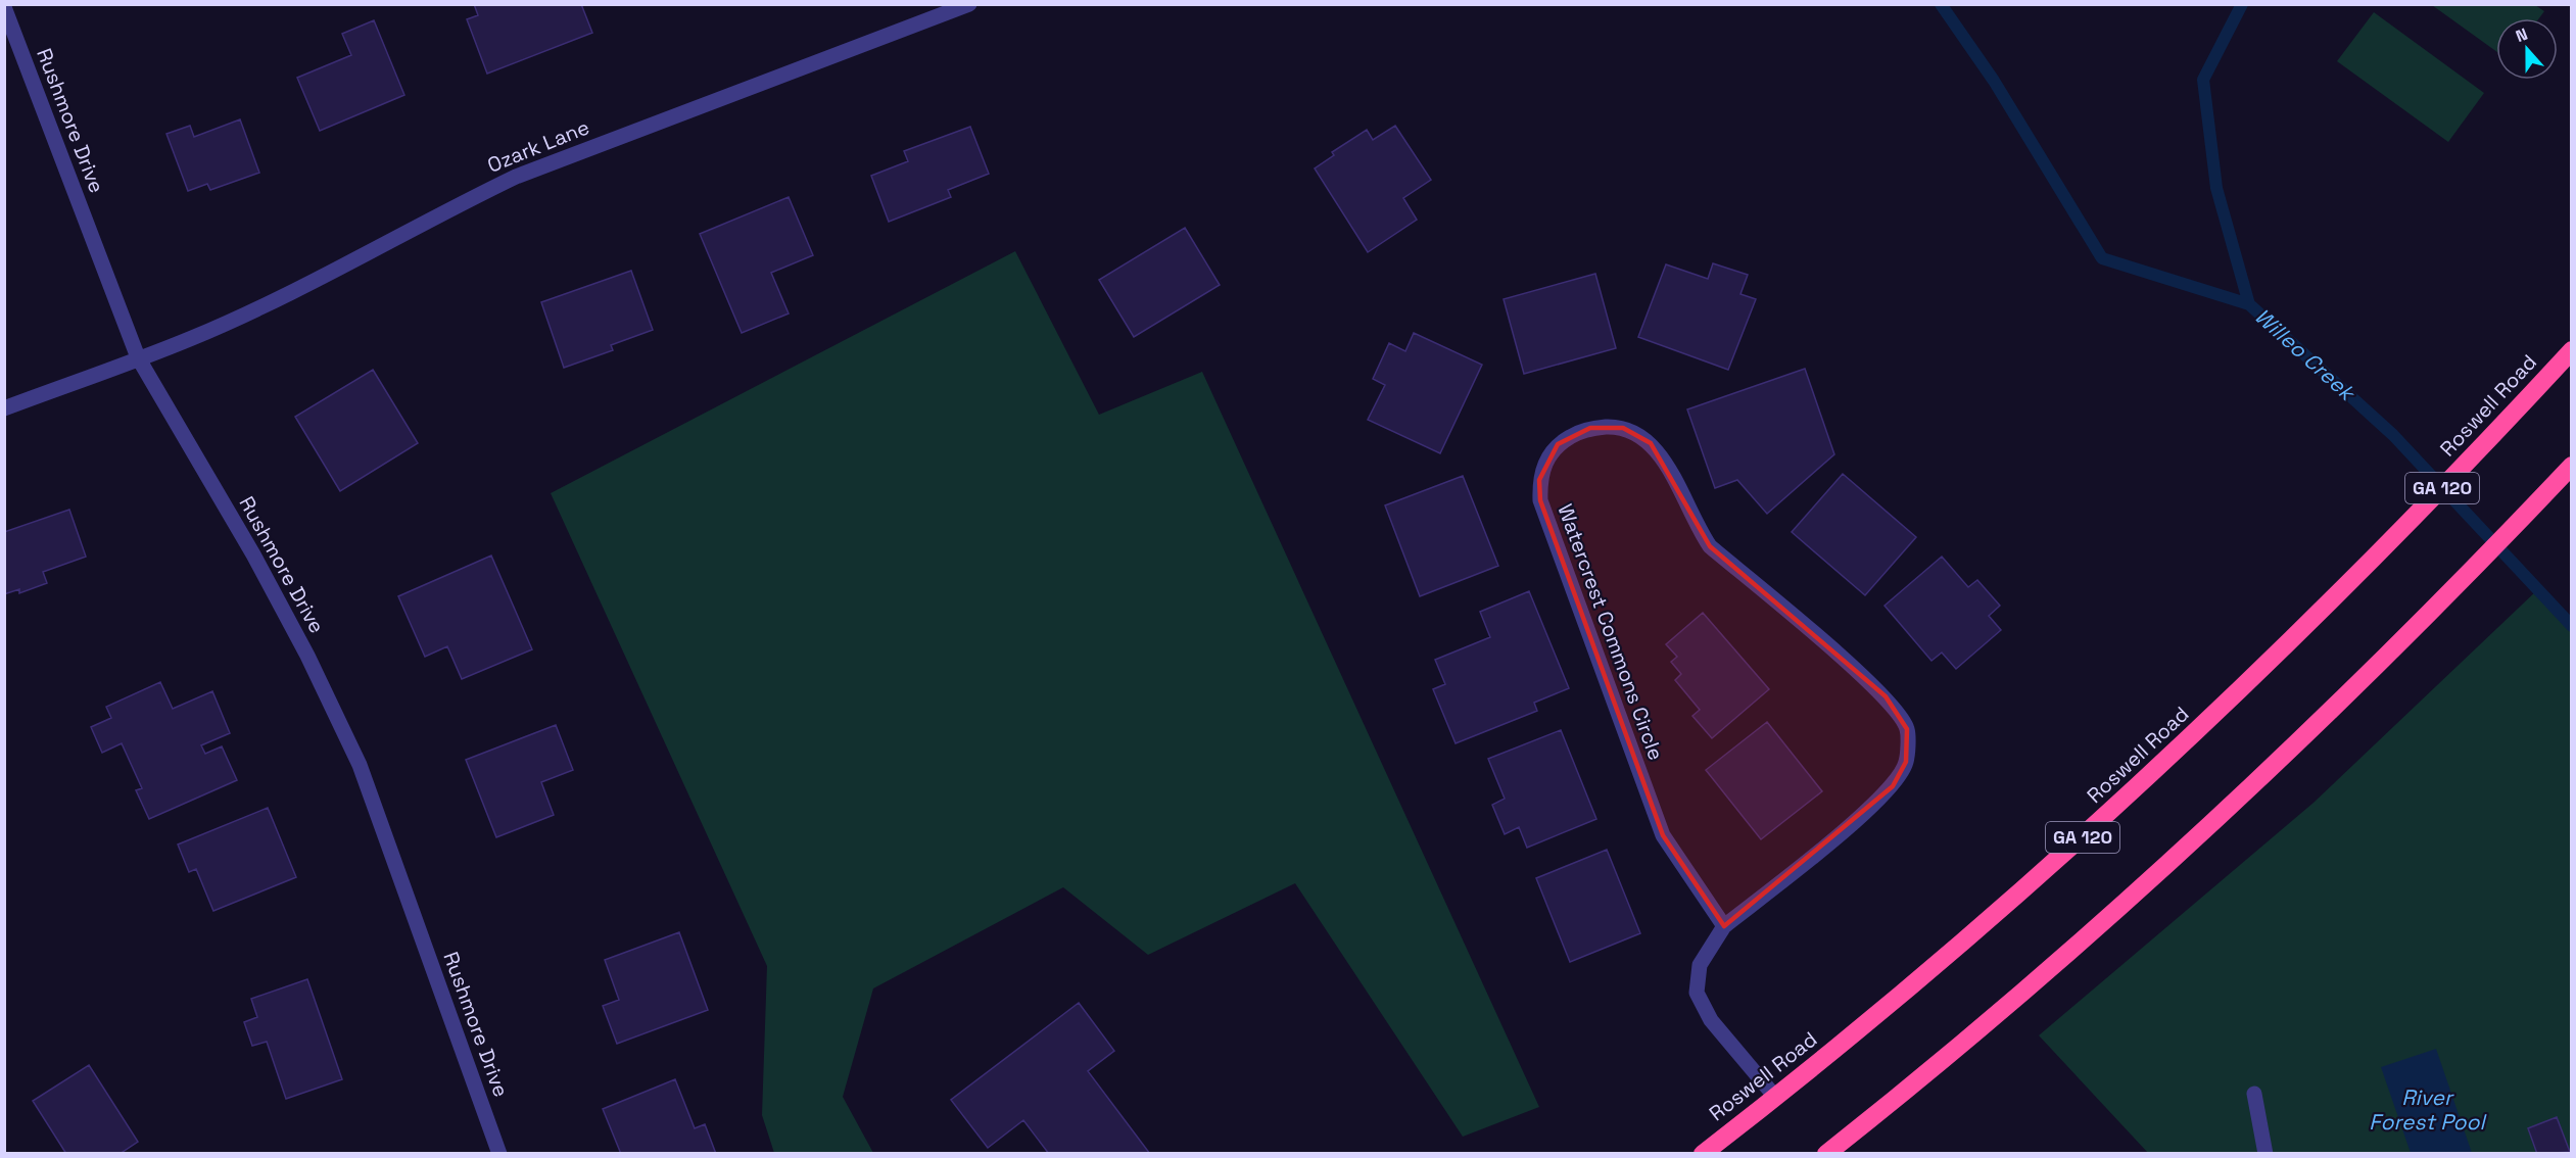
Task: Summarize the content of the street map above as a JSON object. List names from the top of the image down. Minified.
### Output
{"streets":{"highway":["Roswell Road","GA 120"],"street":["Rushmore Drive","Ozark Lane","Watercrest Commons Circle"]},"crossings":[["Rushmore Drive","Ozark Lane"],["Roswell Road","Watercrest Commons Circle"]],"water":["Willeo Creek","River Forest Pool"],"north":"top"}
